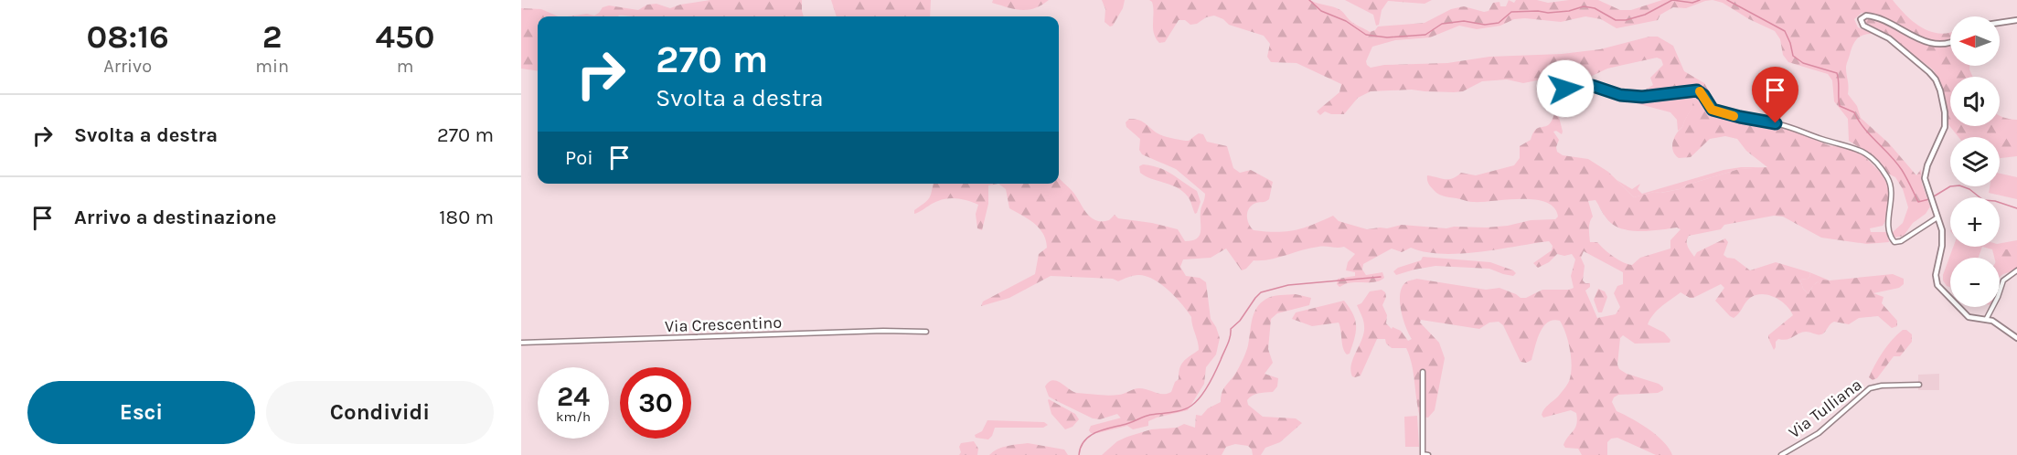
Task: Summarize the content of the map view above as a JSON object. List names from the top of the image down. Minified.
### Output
{"streets":{"street":["Via Crescentino","Via Tulliana"]},"north":"left","page":{"eta":["08:16","Arrivo","2","min","450","m"],"map_buttons":["+","−"],"turn":["270 m","Svolta a destra"],"list":[{"name":"Svolta a destra","value":"270 m"},{"name":"Arrivo a destinazione","value":"180 m"}],"then":"Poi","speed":"24 km/h","limit":"30","buttons":["Esci","Condividi"]}}
